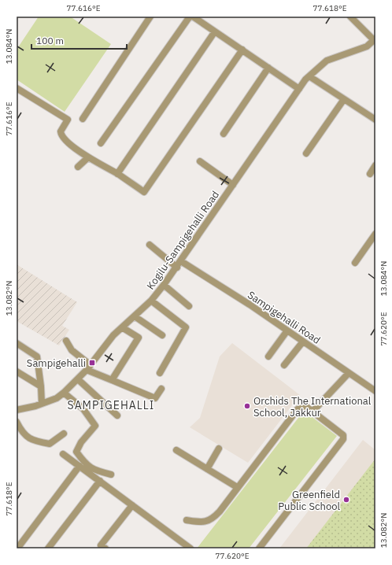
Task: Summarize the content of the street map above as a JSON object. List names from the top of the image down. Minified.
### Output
{"streets":{"street":["Kogilu-Sampigehalli Road","Sampigehalli Road"]},"crossings":[["Kogilu-Sampigehalli Road","Sampigehalli Road"]],"districts":["SAMPIGEHALLI"],"places":{"transit":["Sampigehalli"],"other":["Orchids The International School, Jakkur","Greenfield Public School"]},"scale_bar":"100 m","coordinates":["77.616°E","77.618°E","13.084°N","13.082°N","77.620°E"]}
